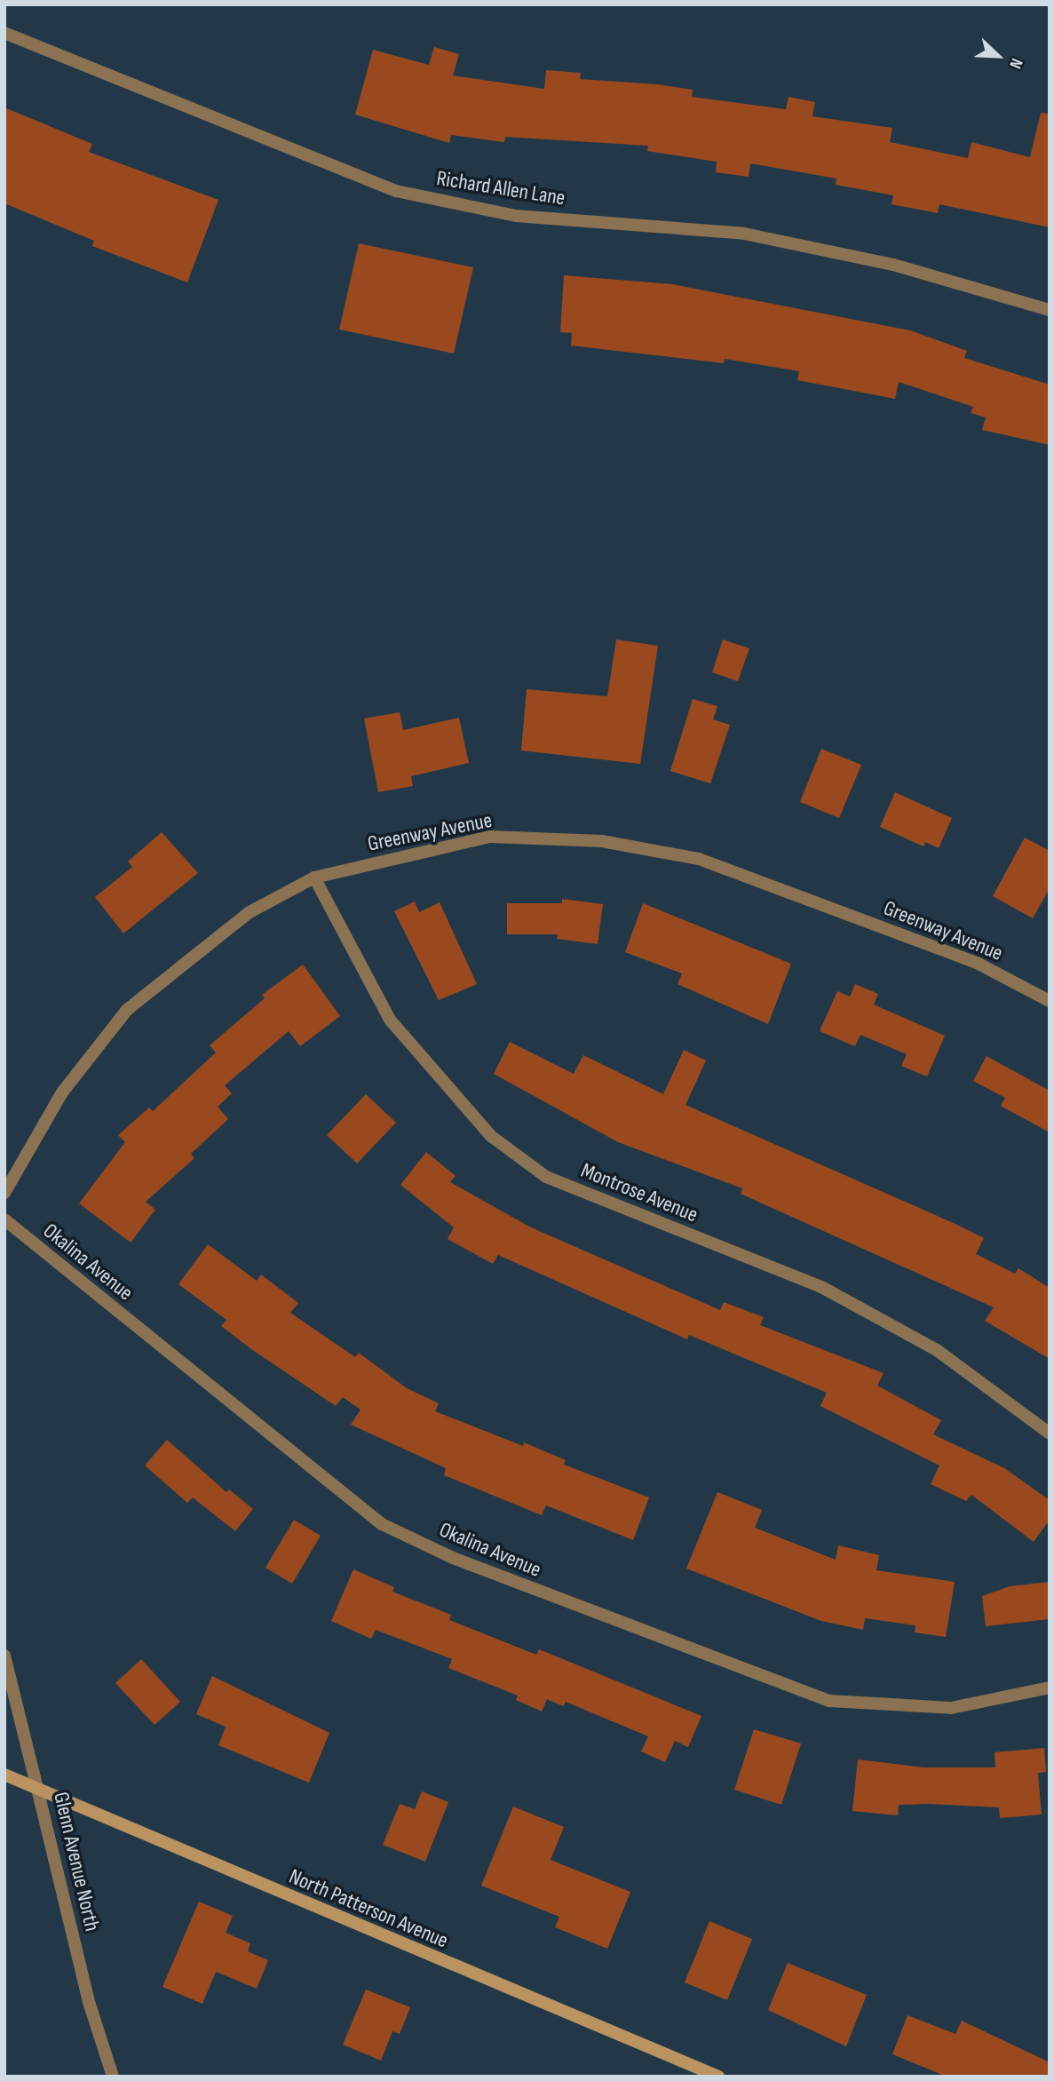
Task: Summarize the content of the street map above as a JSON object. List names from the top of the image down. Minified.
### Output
{"streets":{"main road":["North Patterson Avenue"],"street":["Richard Allen Lane","Greenway Avenue","Montrose Avenue","Okalina Avenue","Glenn Avenue North"]},"crossings":[["Greenway Avenue","Montrose Avenue"],["Glenn Avenue North","North Patterson Avenue"]],"north":"bottom right"}
